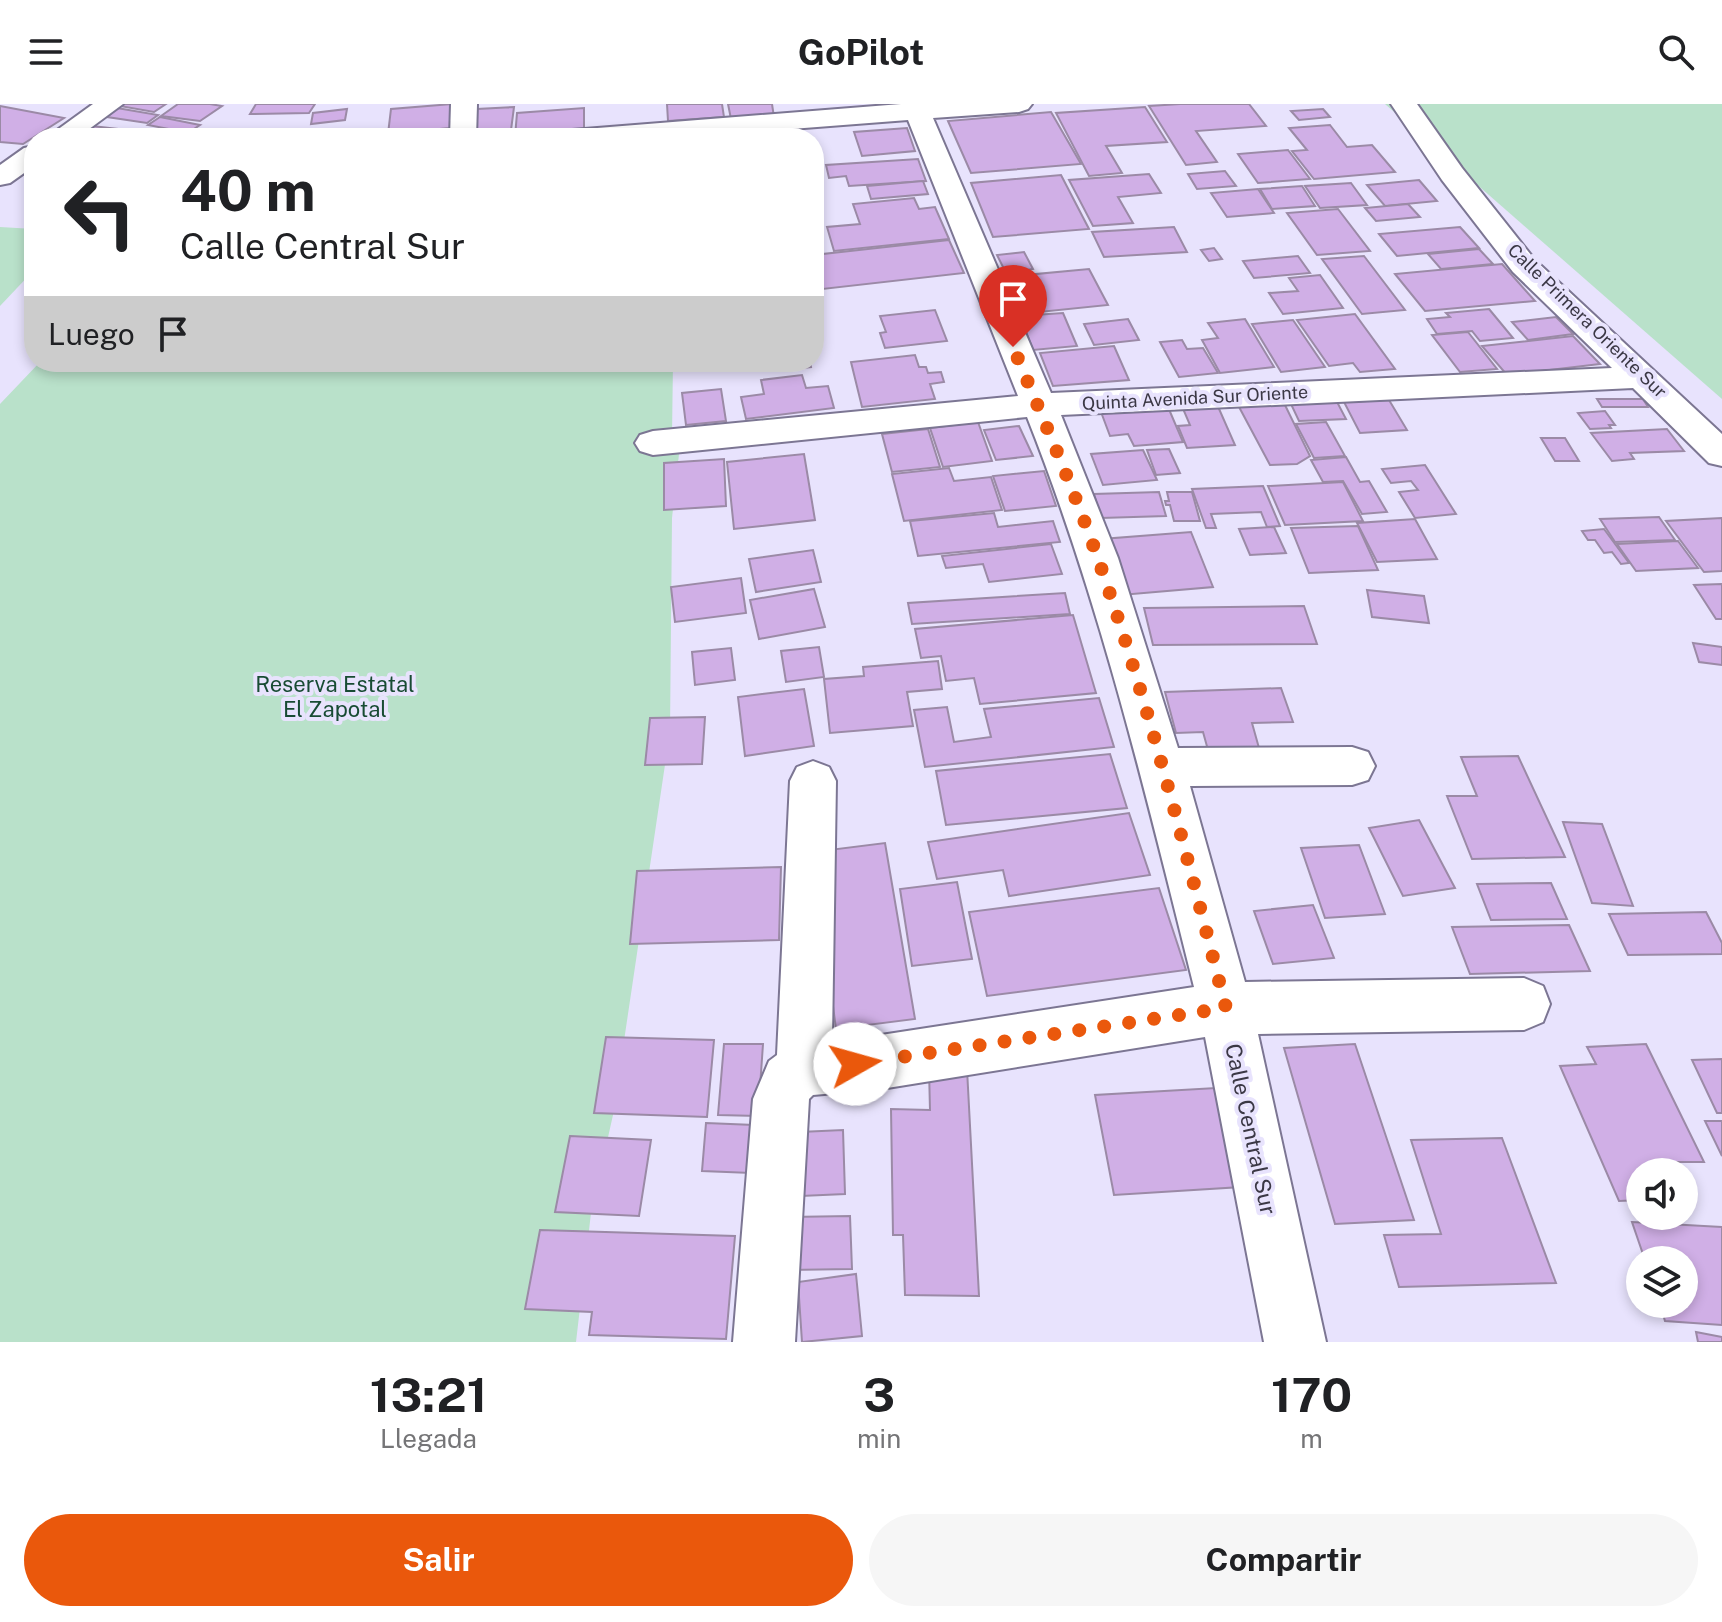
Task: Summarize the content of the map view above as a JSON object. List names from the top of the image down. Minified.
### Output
{"streets":{"street":["Calle Primera Oriente Sur","Quinta Avenida Sur Oriente","Calle Central Sur"]},"crossings":[["Calle Primera Oriente Sur","Quinta Avenida Sur Oriente"],["Quinta Avenida Sur Oriente","Calle Central Sur"]],"parks":["Reserva Estatal El Zapotal"],"page":{"header":"GoPilot","turn":["40 m","Calle Central Sur"],"then":"Luego","eta":["13:21","Llegada","3","min","170","m"],"buttons":["Salir","Compartir"]}}
